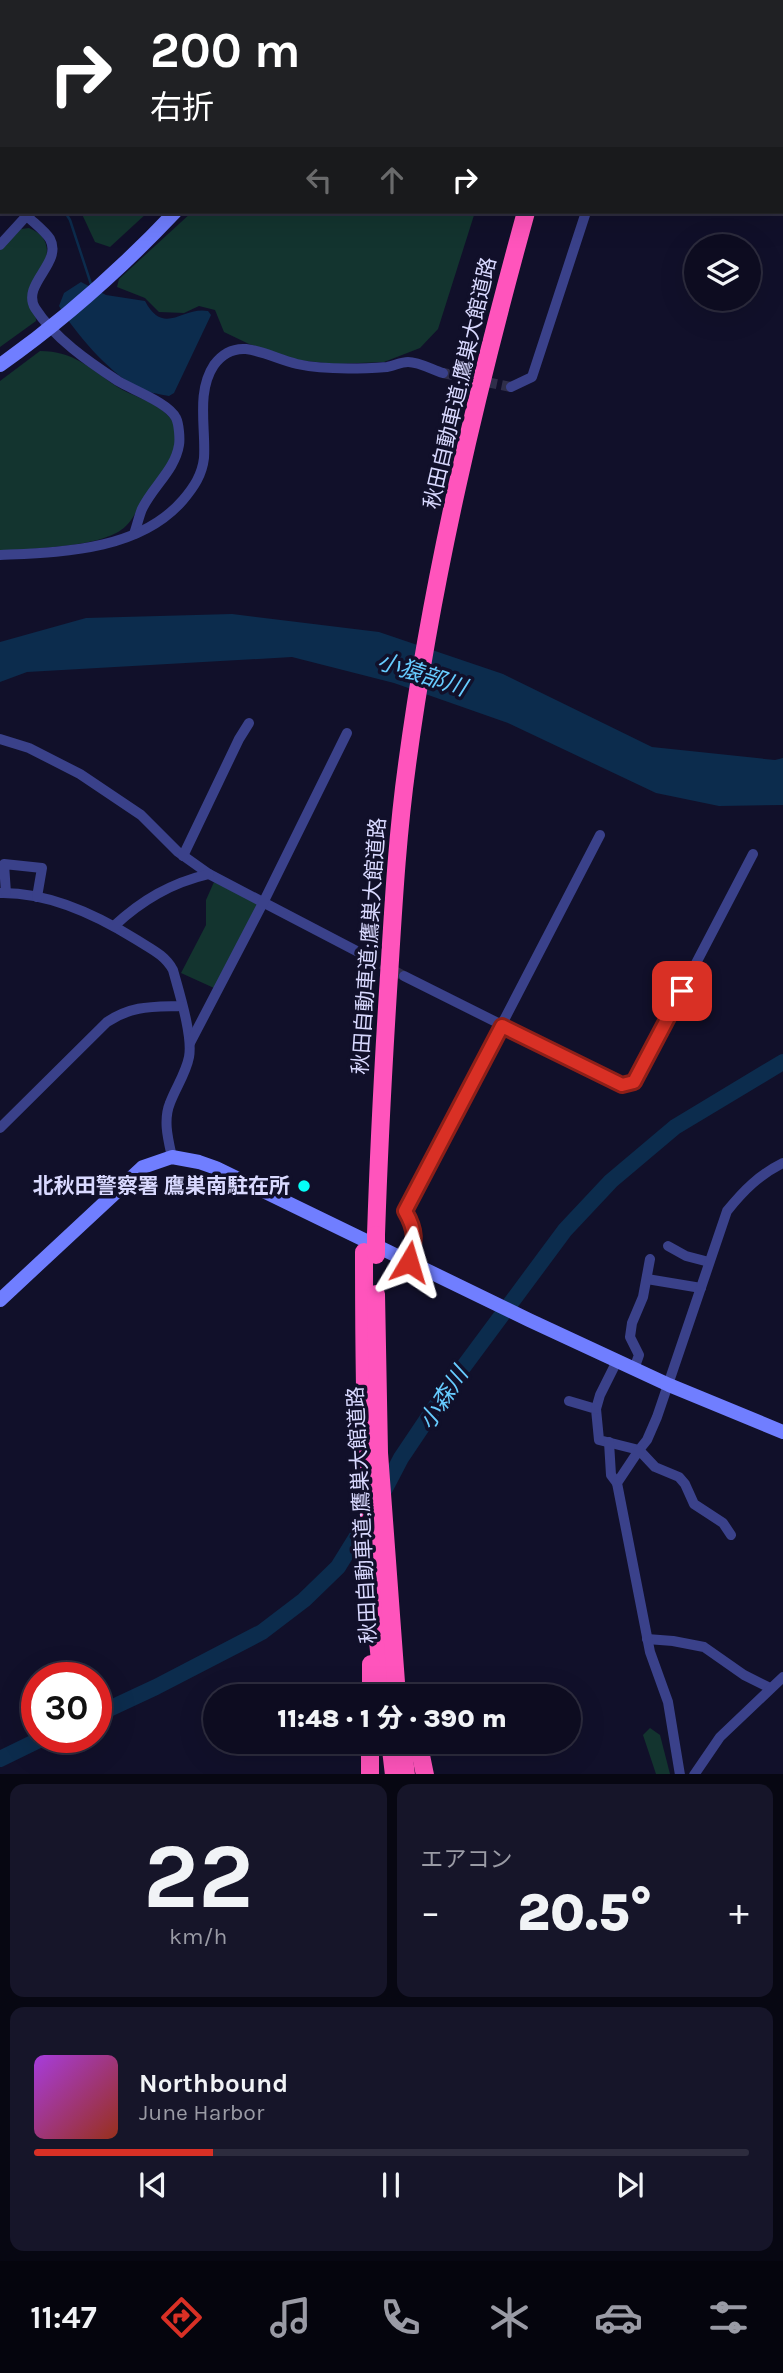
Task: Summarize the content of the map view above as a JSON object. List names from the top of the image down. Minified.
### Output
{"streets":{"highway":["秋田自動車道;鷹巣大館道路"]},"water":["小猿部川","小森川"],"places":["北秋田警察署 鷹巣南駐在所"],"page":{"turn":["200 m","右折"],"limit":"30","trip":"11:48 · 1 分 · 390 m","tile":[["22","km/h"],"エアコン"],"heat":["−","20.5°","+"],"song":["Northbound","June Harbor"],"tabs":"11:47"}}
